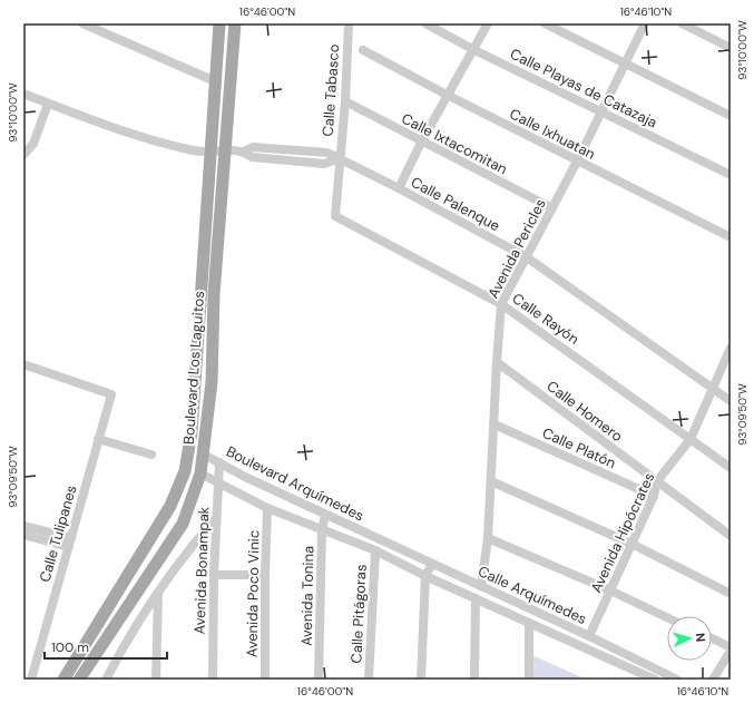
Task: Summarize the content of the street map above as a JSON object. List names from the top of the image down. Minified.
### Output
{"streets":{"main road":["Boulevard Los Laguitos"],"street":["Calle Playas de Catazaja","Calle Tabasco","Calle Ixhuatan","Calle Ixtacomitan","Calle Palenque","Avenida Pericles","Calle Rayón","Calle Homero","Calle Platón","Boulevard Arquímedes","Avenida Hipócrates","Calle Tulipanes","Avenida Bonampak","Avenida Poco Vinic","Calle Arquímedes","Avenida Tonina","Calle Pitágoras"]},"crossings":[["Calle Playas de Catazaja","Avenida Pericles"],["Calle Tabasco","Calle Ixtacomitan"],["Calle Tabasco","Calle Palenque"],["Calle Tabasco","Calle Rayón"],["Calle Ixhuatan","Avenida Pericles"],["Calle Ixtacomitan","Avenida Pericles"],["Calle Palenque","Avenida Pericles"],["Calle Palenque","Calle Rayón"],["Calle Palenque","Avenida Hipócrates"],["Avenida Pericles","Calle Rayón"],["Avenida Pericles","Calle Homero"],["Avenida Pericles","Calle Platón"],["Avenida Pericles","Calle Arquímedes"],["Calle Rayón","Avenida Hipócrates"],["Boulevard Los Laguitos","Boulevard Arquímedes"],["Calle Homero","Avenida Hipócrates"],["Calle Platón","Avenida Hipócrates"],["Boulevard Arquímedes","Avenida Bonampak"],["Boulevard Arquímedes","Avenida Poco Vinic"],["Boulevard Arquímedes","Calle Arquímedes"],["Boulevard Arquímedes","Avenida Tonina"],["Boulevard Arquímedes","Calle Pitágoras"],["Avenida Hipócrates","Calle Arquímedes"],["Calle Arquímedes","Calle Pitágoras"]],"scale_bar":"100 m","north":"right","coordinates":["16°46'00\"N","16°46'10\"N","93°10'00\"W","93°09'50\"W"]}
